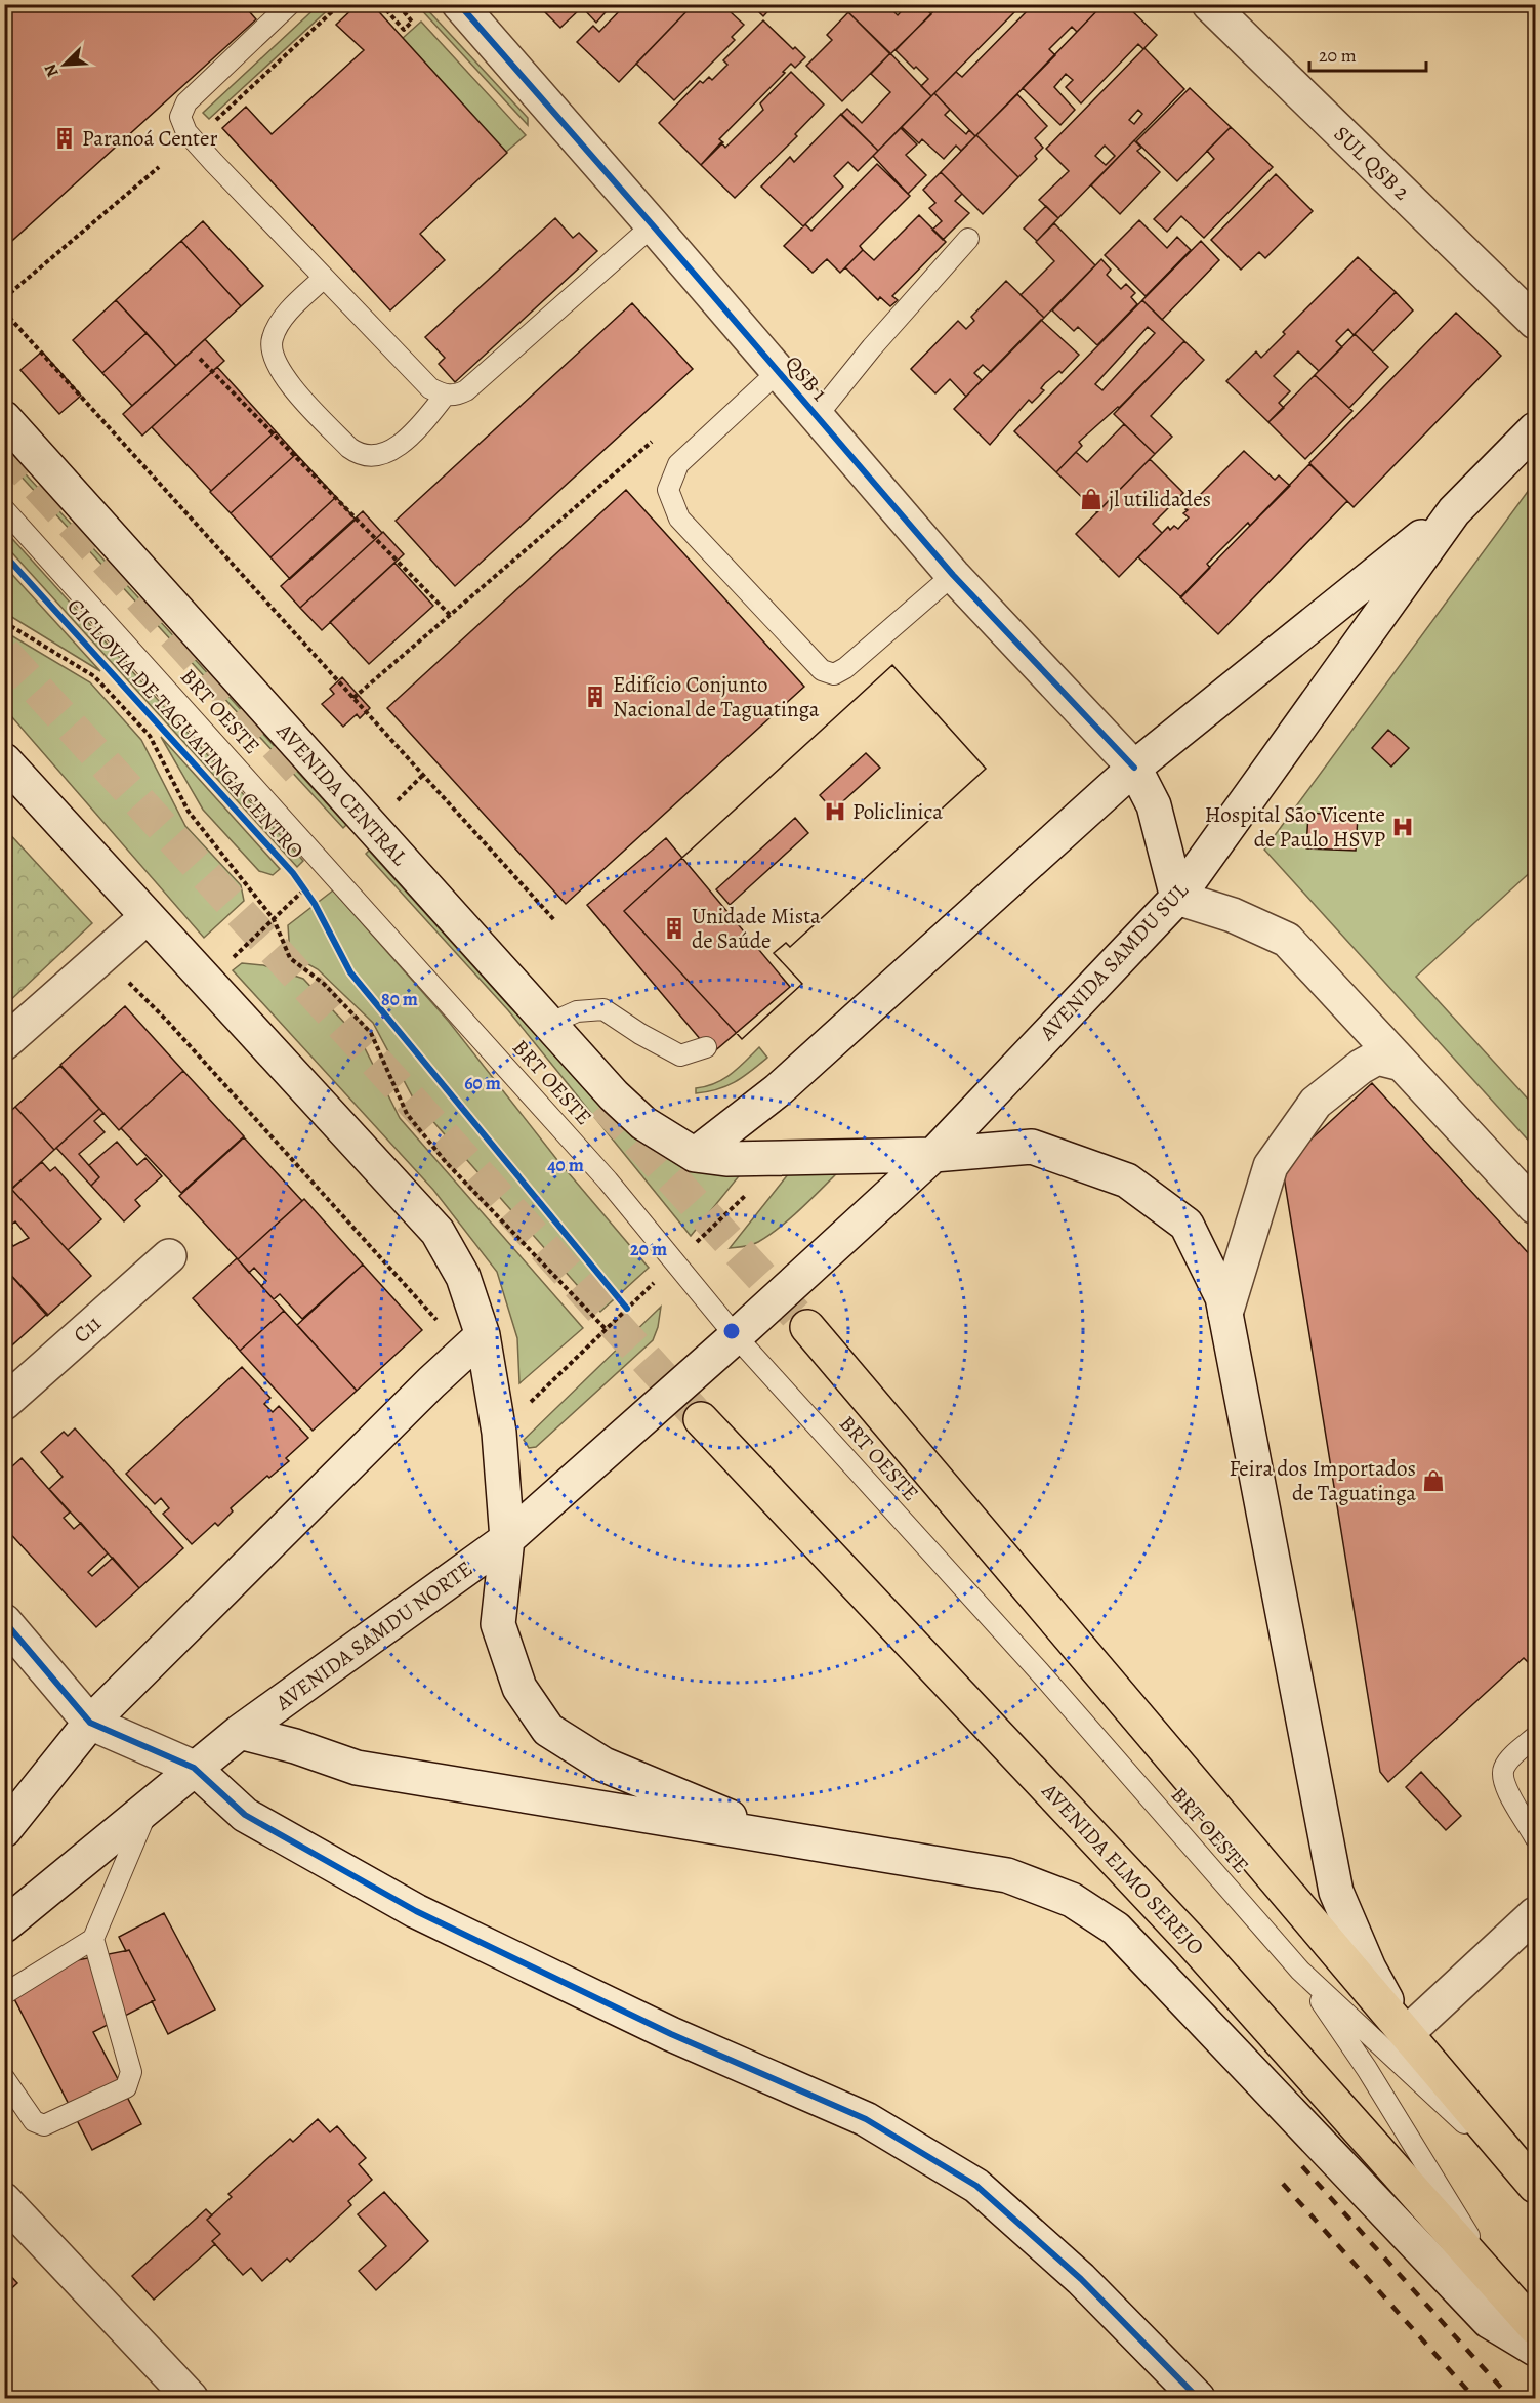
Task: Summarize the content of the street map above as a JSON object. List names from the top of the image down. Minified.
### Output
{"streets":{"main road":["SUL QSB 2","QSB 1","AVENIDA CENTRAL","AVENIDA SAMDU SUL","C11","AVENIDA SAMDU NORTE","AVENIDA ELMO SEREJO"],"lane":["BRT OESTE"],"cycle path":["CICLOVIA DE TAGUATINGA CENTRO"]},"crossings":[["QSB 1","AVENIDA SAMDU SUL"],["BRT OESTE","AVENIDA SAMDU SUL"],["BRT OESTE","AVENIDA SAMDU NORTE"],["BRT OESTE","AVENIDA ELMO SEREJO"],["AVENIDA SAMDU SUL","AVENIDA SAMDU NORTE"]],"places":{"building":["Paranoá Center","Edifício Conjunto Nacional de Taguatinga","Unidade Mista de Saúde"],"shop":["jl utilidades","Feira dos Importados de Taguatinga"],"hospital":["Policlinica","Hospital São Vicente de Paulo HSVP"]},"scale_bar":"20 m","north":"bottom left","rings":["80 m","60 m","40 m","20 m"]}
